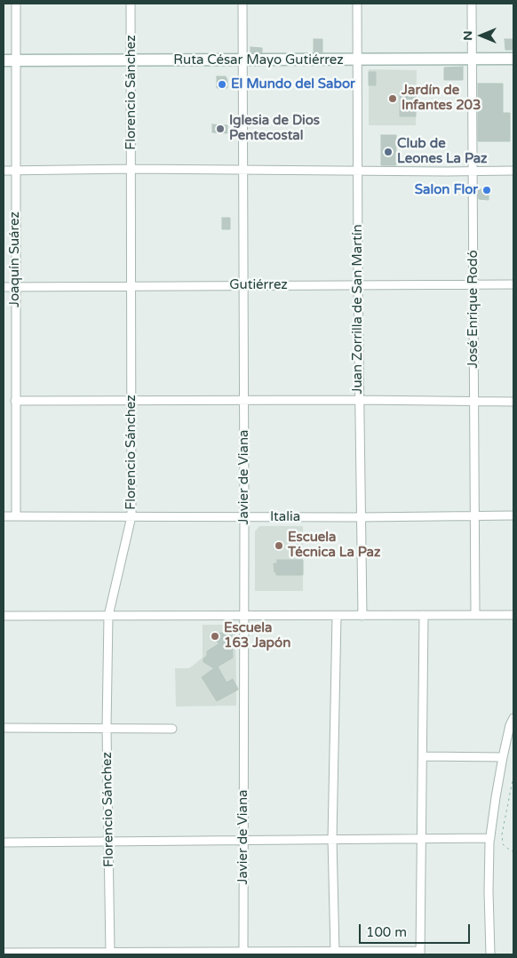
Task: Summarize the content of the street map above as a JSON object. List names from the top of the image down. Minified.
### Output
{"streets":{"street":["Ruta César Mayo Gutiérrez","Florencio Sánchez","Joaquín Suárez","Gutiérrez","Juan Zorrilla de San Martín","José Enrique Rodó","Javier de Viana","Italia"]},"crossings":[["Ruta César Mayo Gutiérrez","Florencio Sánchez"],["Ruta César Mayo Gutiérrez","Joaquín Suárez"],["Ruta César Mayo Gutiérrez","Juan Zorrilla de San Martín"],["Ruta César Mayo Gutiérrez","José Enrique Rodó"],["Ruta César Mayo Gutiérrez","Javier de Viana"],["Florencio Sánchez","Gutiérrez"],["Florencio Sánchez","Italia"],["Joaquín Suárez","Gutiérrez"],["Joaquín Suárez","Italia"],["Gutiérrez","Juan Zorrilla de San Martín"],["Gutiérrez","José Enrique Rodó"],["Gutiérrez","Javier de Viana"],["Juan Zorrilla de San Martín","Italia"],["José Enrique Rodó","Italia"],["Javier de Viana","Italia"]],"places":["El Mundo del Sabor","Jardín de Infantes 203","Iglesia de Dios Pentecostal","Club de Leones La Paz","Salon Flor","Escuela Técnica La Paz","Escuela 163 Japón"],"scale_bar":"100 m","north":"left"}
